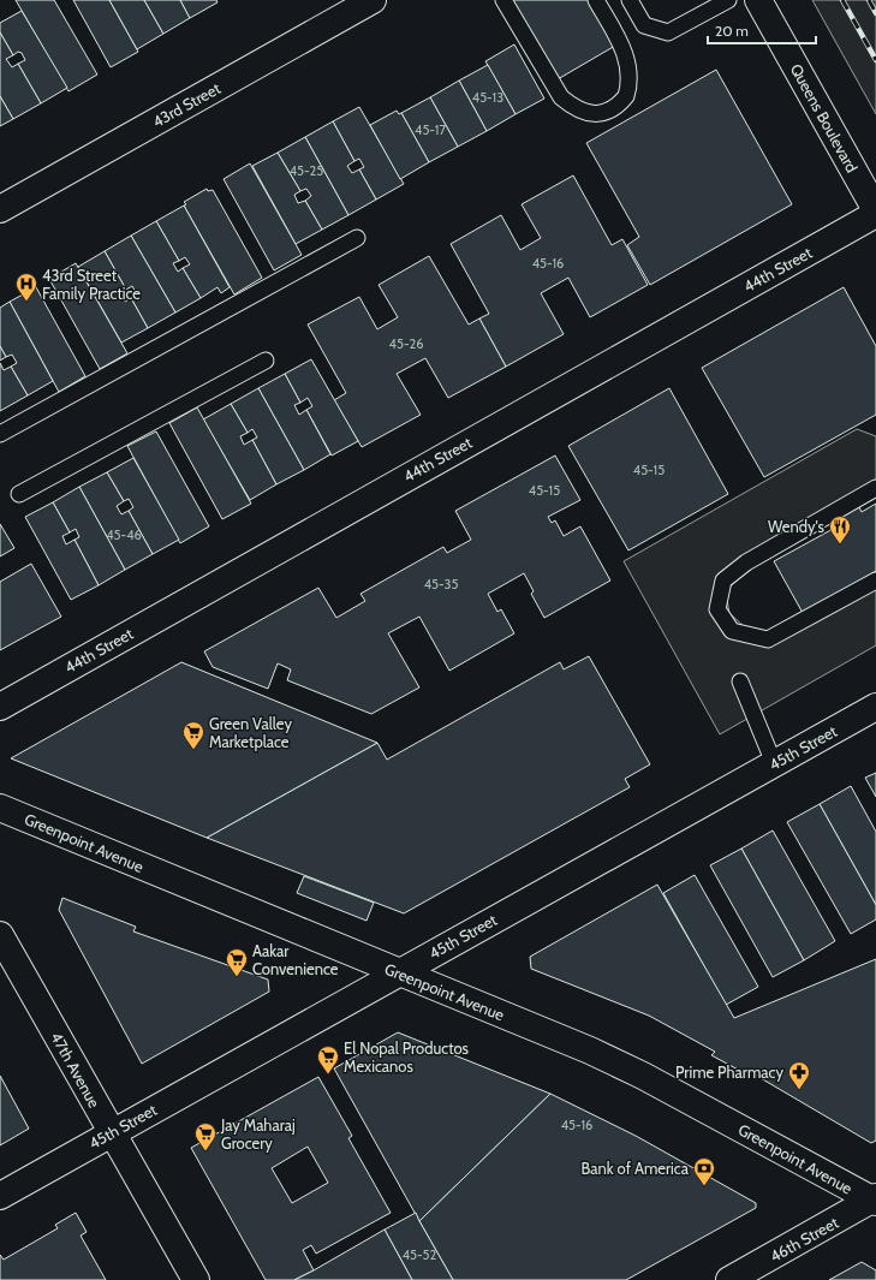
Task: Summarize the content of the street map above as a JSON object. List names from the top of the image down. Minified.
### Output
{"streets":{"street":["43rd Street","Queens Boulevard","44th Street","45th Street","Greenpoint Avenue","47th Avenue","46th Street"]},"crossings":[["Queens Boulevard","44th Street"],["45th Street","Greenpoint Avenue"],["45th Street","47th Avenue"],["Greenpoint Avenue","46th Street"]],"places":{"hospital":["43rd Street Family Practice"],"restaurant":["Wendy's"],"supermarket":["Green Valley Marketplace","Aakar Convenience","El Nopal Productos Mexicanos","Jay Maharaj Grocery"],"pharmacy":["Prime Pharmacy"],"bank":["Bank of America"]},"house_numbers":["45-13","45-17","45-25","45-16","45-26","45-15","45-15","45-46","45-35","45-16","45-52"],"scale_bar":"20 m"}
